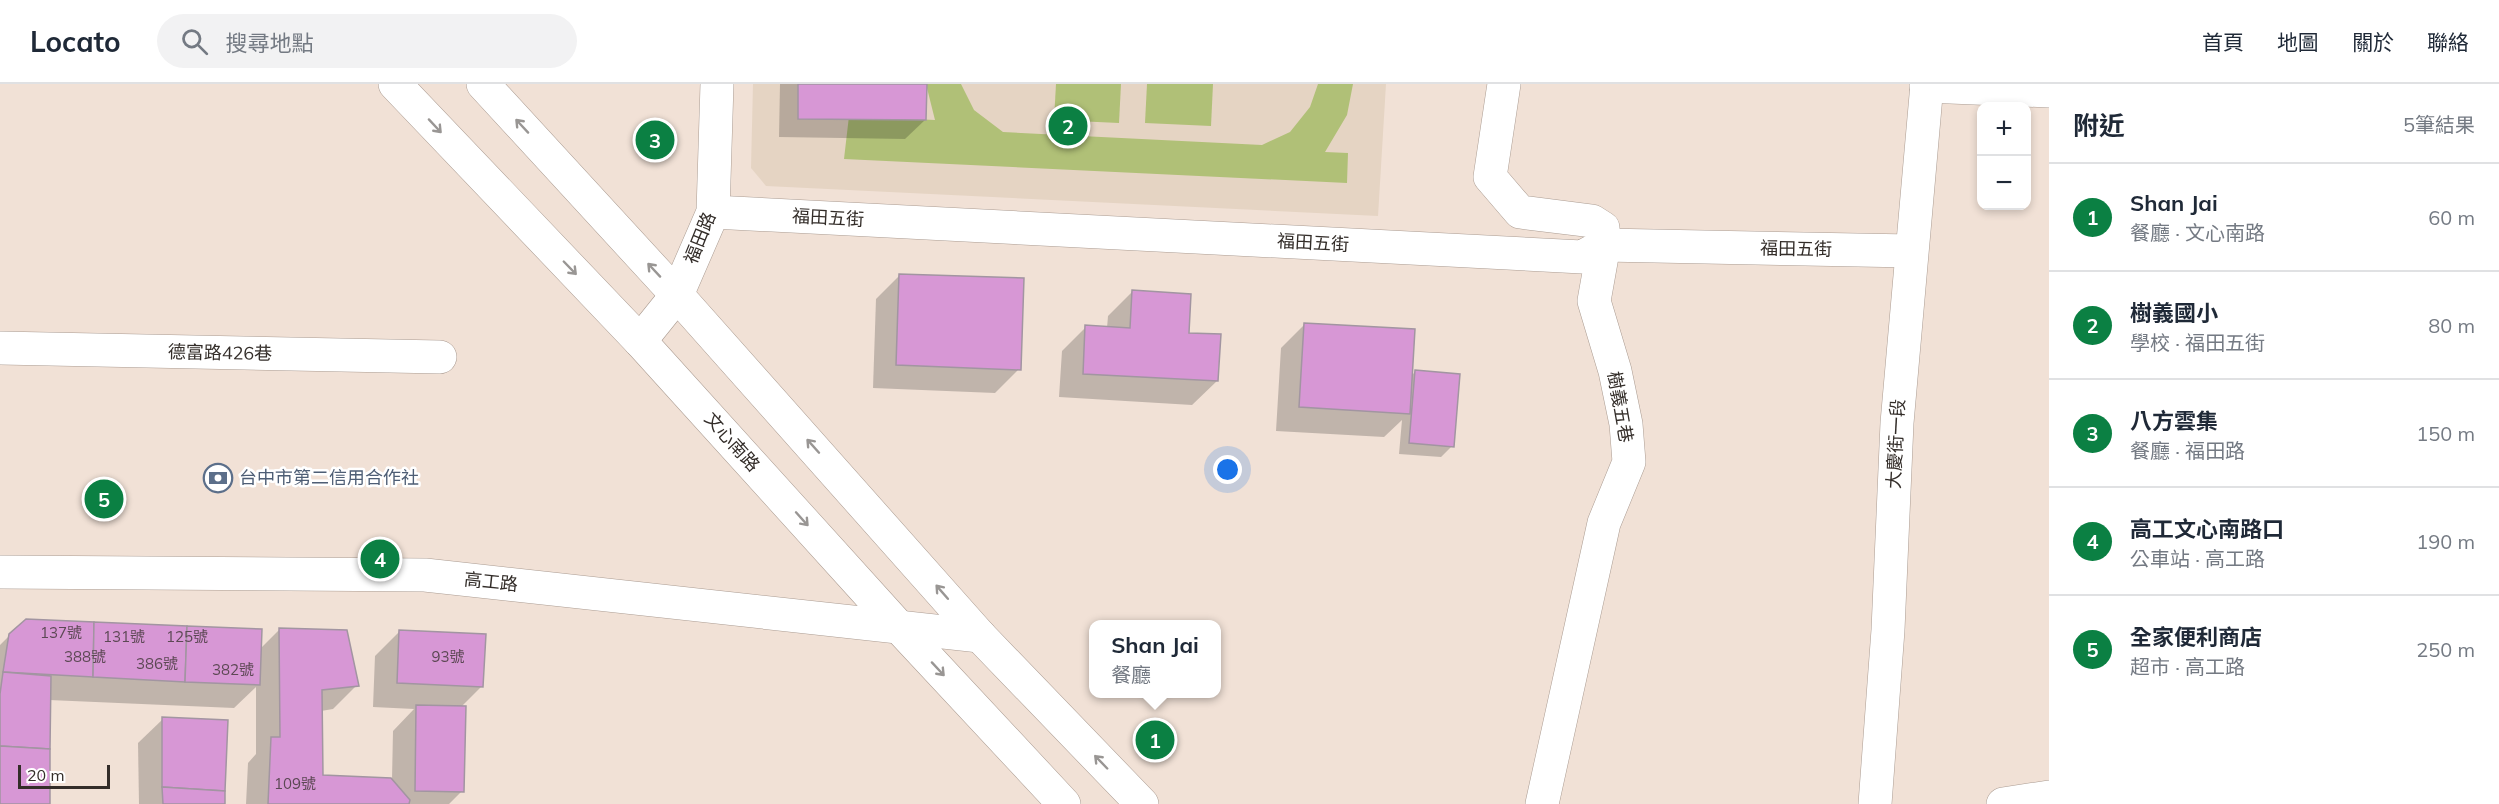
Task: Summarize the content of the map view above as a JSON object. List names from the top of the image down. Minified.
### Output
{"streets":{"street":["福田五街","福田路","德富路426巷","樹義五巷","文心南路","大慶街一段","高工路"]},"crossings":[["福田五街","福田路"],["福田五街","樹義五巷"],["福田五街","大慶街一段"],["福田路","文心南路"],["文心南路","高工路"]],"places":{"bank":["台中市第二信用合作社"]},"house_numbers":["137號","131號","125號","388號","93號","386號","382號","109號"],"scale_bar":"20 m","page":{"header":"Locato","search":"搜尋地點","nav":["首頁","地圖","關於","聯絡"],"heading":["附近","5筆結果"],"map_buttons":["+","−"],"pins":["2","3","5","4","1"],"list":[{"mark":"1","name":"Shan Jai","note":"餐廳 · 文心南路","value":"60 m"},{"mark":"2","name":"樹義國小","note":"學校 · 福田五街","value":"80 m"},{"mark":"3","name":"八方雲集","note":"餐廳 · 福田路","value":"150 m"},{"mark":"4","name":"高工文心南路口","note":"公車站 · 高工路","value":"190 m"},{"mark":"5","name":"全家便利商店","note":"超市 · 高工路","value":"250 m"}],"popup":["Shan Jai","餐廳"],"scale":"20 m"}}
